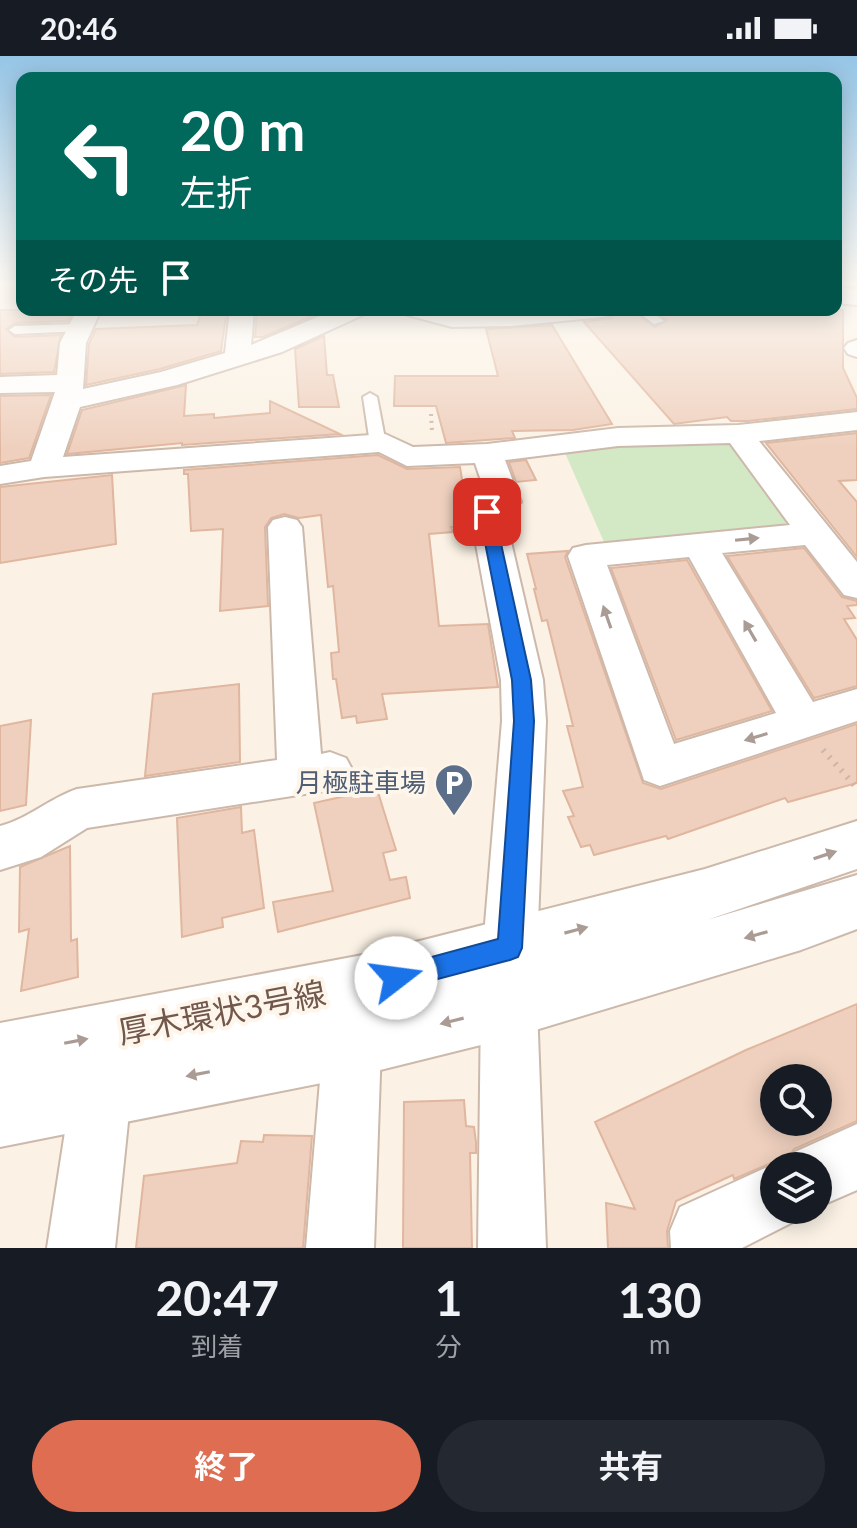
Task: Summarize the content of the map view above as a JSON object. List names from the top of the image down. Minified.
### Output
{"streets":{"street":["厚木環状3号線"]},"places":{"parking":["月極駐車場"]},"page":{"status":"20:46","turn":["20 m","左折"],"then":"その先","eta":["20:47","到着","1","分","130","m"],"buttons":["終了","共有"]}}
